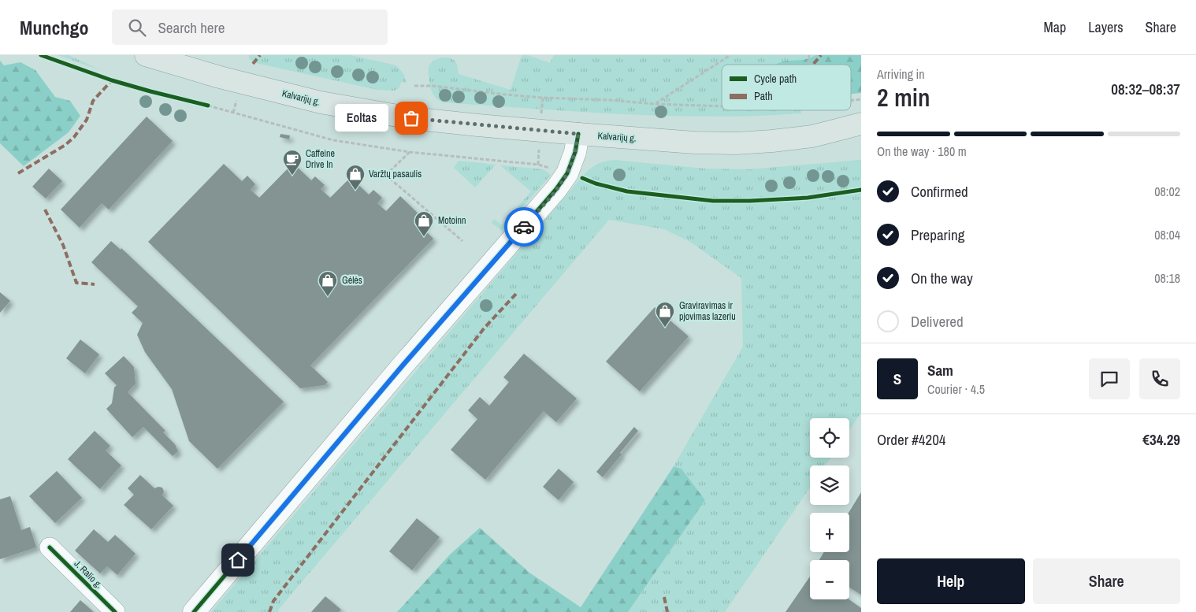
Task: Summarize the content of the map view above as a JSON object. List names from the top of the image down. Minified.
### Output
{"streets":{"main road":["Kalvarijų g."],"street":["J. Ralio g."]},"places":{"other":["Eoltas"],"cafe":["Caffeine Drive In"],"shop":["Varžtų pasaulis","Motoinn","Gėlės","Graviravimas ir pjovimas lazeriu"]},"legend":["Cycle path","Path"],"page":{"header":"Munchgo","search":"Search here","nav":["Map","Layers","Share"],"heading":["2 min","Arriving in","08:32–08:37"],"panel":["Sam","Courier · 4.5","Order #4204","€34.29"],"bubble":"Eoltas","bar":"On the way · 180 m","list":[["Confirmed","08:02"],["Preparing","08:04"],["On the way","08:18"],"Delivered"],"round":"S","map_buttons":["+","−"],"buttons":["Help","Share"]}}
